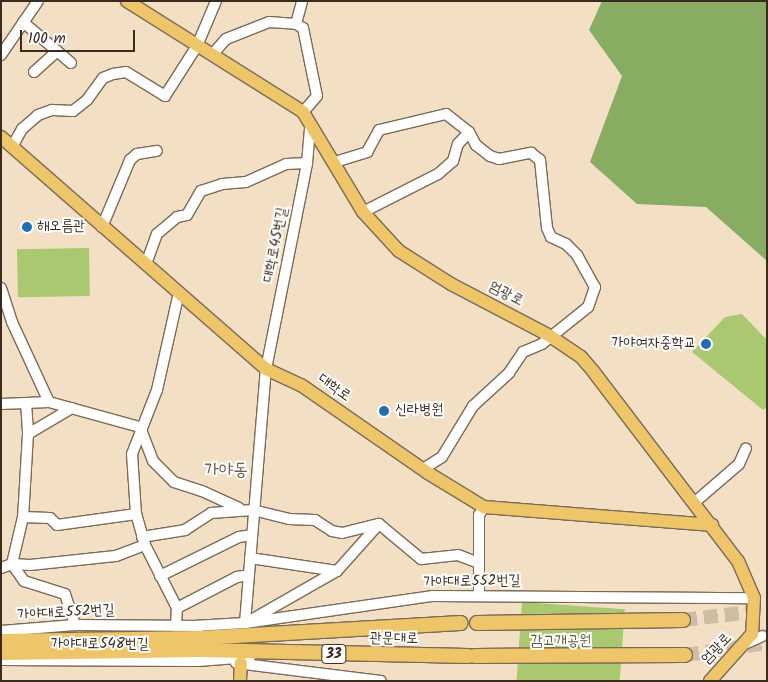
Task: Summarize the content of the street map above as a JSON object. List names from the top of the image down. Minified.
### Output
{"streets":{"highway":["관문대로","33"],"main road":["엄광로","대학로"],"street":["대학로45번길","가야대로552번길","가야대로548번길"]},"crossings":[["대학로45번길","엄광로"],["대학로45번길","대학로"],["대학로45번길","가야대로552번길"],["엄광로","대학로"],["엄광로","가야대로552번길"],["가야대로552번길","관문대로"],["가야대로552번길","가야대로548번길"],["가야대로552번길","33"],["관문대로","가야대로548번길"],["관문대로","33"],["가야대로548번길","33"]],"districts":["가야동"],"parks":["감고개공원"],"places":["해오름관","가야여자중학교","신라병원"],"scale_bar":"100 m"}
